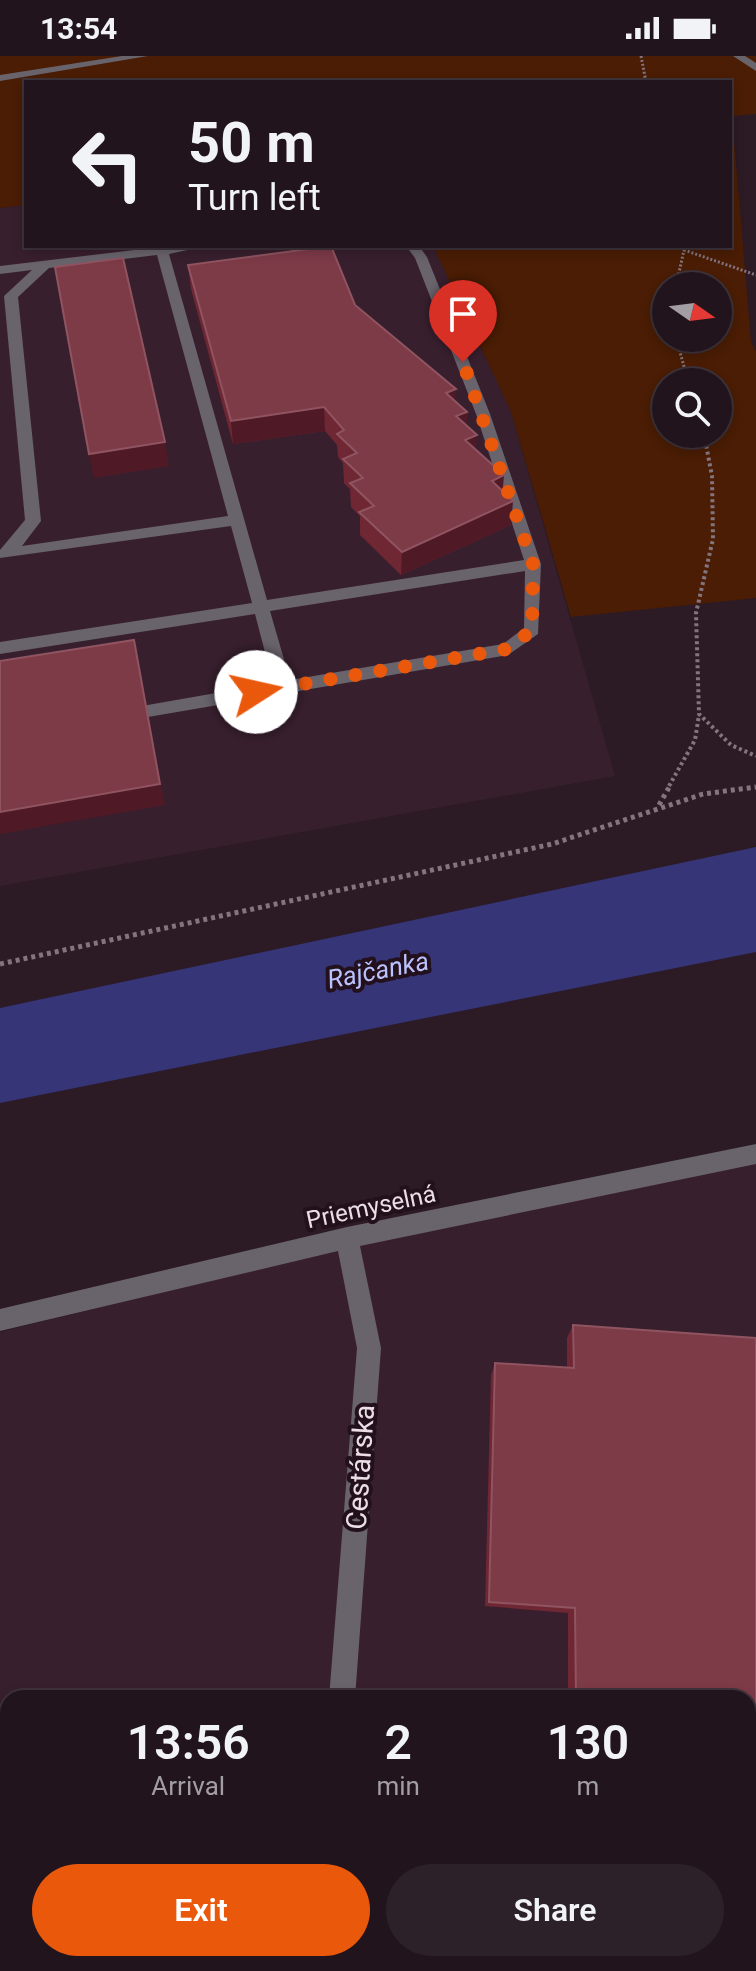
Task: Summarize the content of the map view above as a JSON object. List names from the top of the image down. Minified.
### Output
{"streets":{"street":["Priemyselná","Cestárska"]},"crossings":[["Priemyselná","Cestárska"]],"water":["Rajčanka"],"north":"right","page":{"status":"13:54","turn":["50 m","Turn left"],"eta":["13:56","Arrival","2","min","130","m"],"buttons":["Exit","Share"]}}
